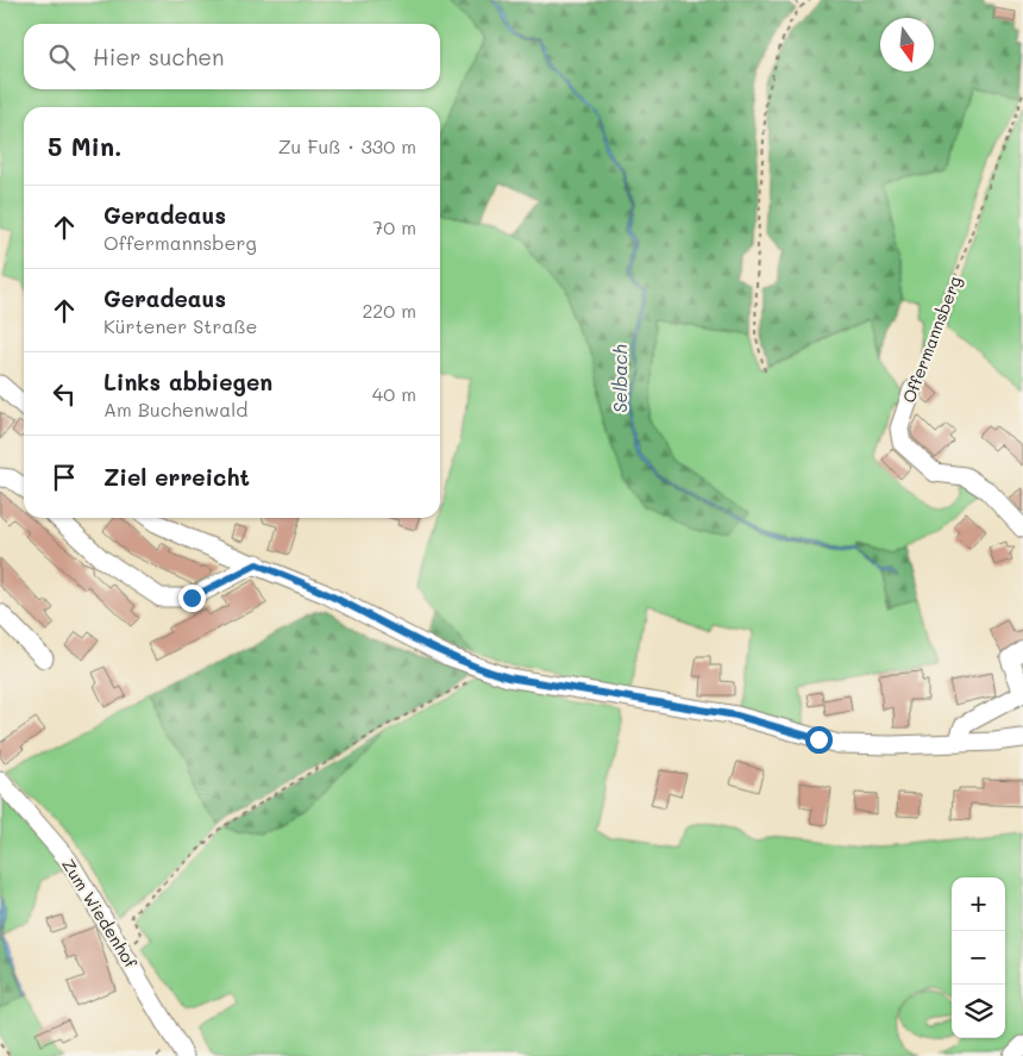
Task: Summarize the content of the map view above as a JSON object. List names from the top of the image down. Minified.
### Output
{"streets":{"street":["Offermannsberg","Zum Wiedenhof"]},"water":["Selbach"],"north":"bottom","page":{"search":"Hier suchen","heading":["5 Min.","Zu Fuß · 330 m"],"list":[["Geradeaus","Offermannsberg","70 m"],["Geradeaus","Kürtener Straße","220 m"],["Links abbiegen","Am Buchenwald","40 m"],"Ziel erreicht"],"map_buttons":["+","−"]}}
